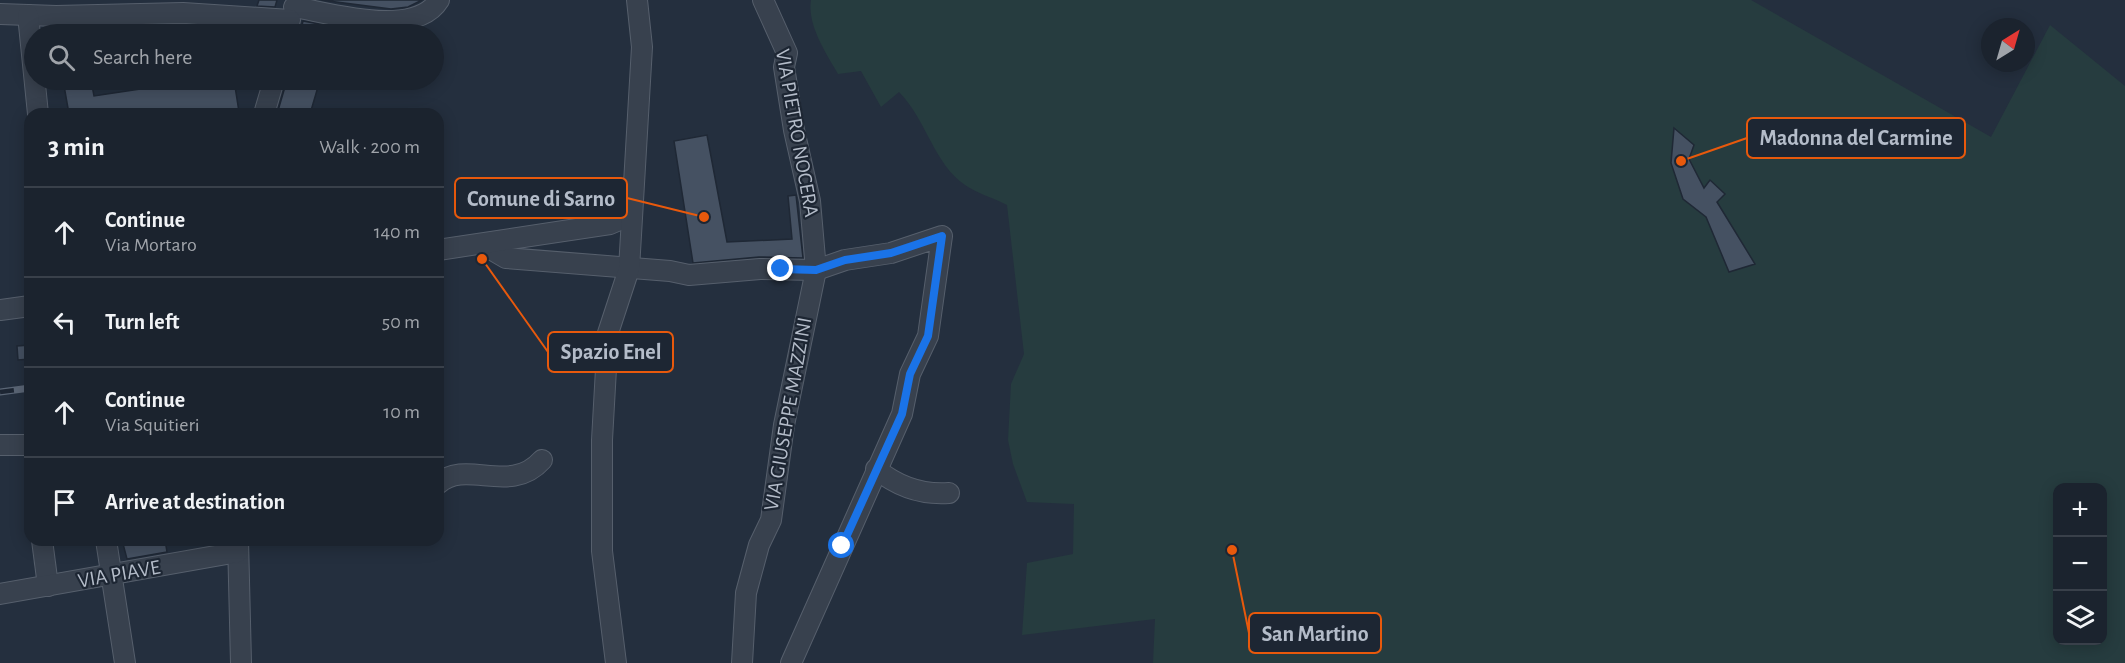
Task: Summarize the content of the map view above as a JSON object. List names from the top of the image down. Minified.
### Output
{"streets":{"street":["VIA PIETRO NOCERA","VIA GIUSEPPE MAZZINI","VIA PIAVE"]},"crossings":[["VIA PIETRO NOCERA","VIA GIUSEPPE MAZZINI"]],"places":["Madonna del Carmine","Comune di Sarno","Spazio Enel","San Martino"],"north":"top right","page":{"search":"Search here","heading":["3 min","Walk · 200 m"],"list":[["Continue","Via Mortaro","140 m"],["Turn left","50 m"],["Continue","Via Squitieri","10 m"],"Arrive at destination"],"map_buttons":["+","−"]}}
